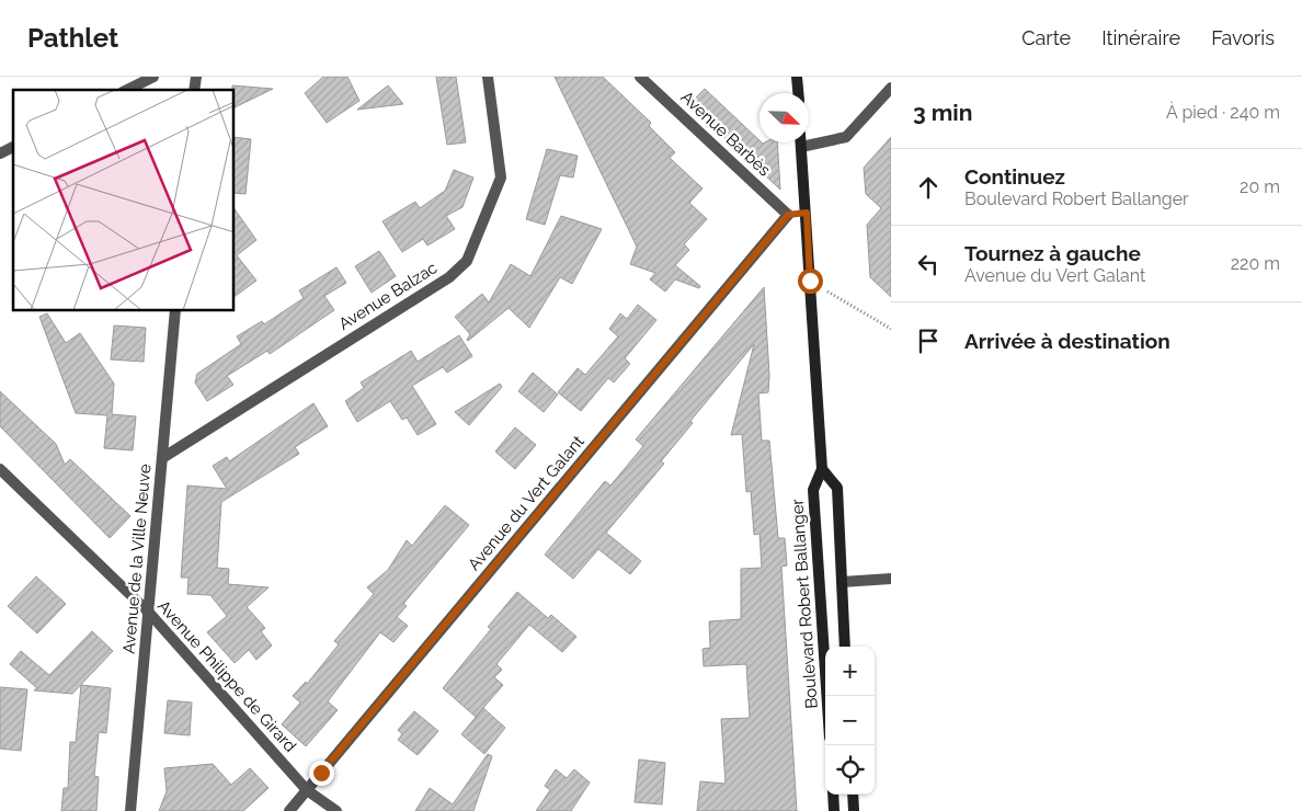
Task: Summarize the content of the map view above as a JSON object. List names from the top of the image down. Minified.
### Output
{"streets":{"main road":["Boulevard Robert Ballanger"],"street":["Avenue Barbès","Avenue Balzac","Avenue du Vert Galant","Avenue de la Ville Neuve","Avenue Philippe de Girard"]},"crossings":[["Avenue Barbès","Avenue du Vert Galant"],["Avenue Balzac","Avenue de la Ville Neuve"],["Avenue du Vert Galant","Avenue Philippe de Girard"],["Avenue de la Ville Neuve","Avenue Philippe de Girard"]],"north":"bottom right","page":{"header":"Pathlet","nav":["Carte","Itinéraire","Favoris"],"heading":["3 min","À pied · 240 m"],"list":[["Continuez","Boulevard Robert Ballanger","20 m"],["Tournez à gauche","Avenue du Vert Galant","220 m"],"Arrivée à destination"],"map_buttons":["+","−"]}}
